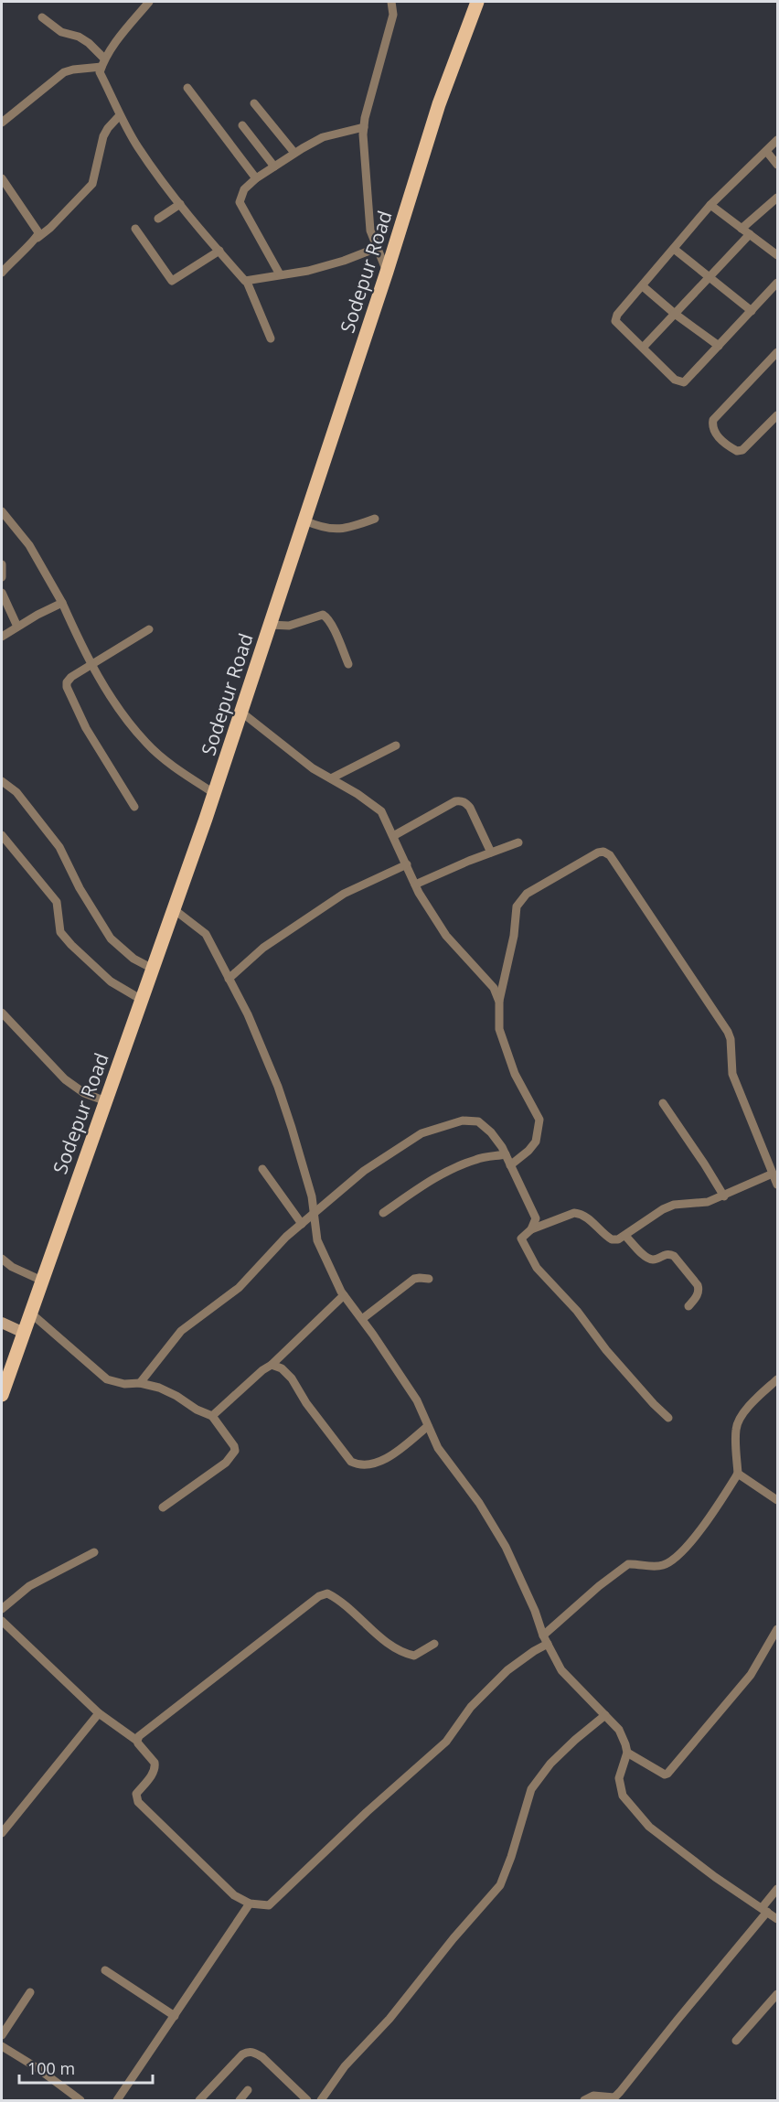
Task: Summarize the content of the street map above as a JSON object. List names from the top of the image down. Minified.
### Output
{"streets":{"main road":["Sodepur Road"]},"scale_bar":"100 m"}
